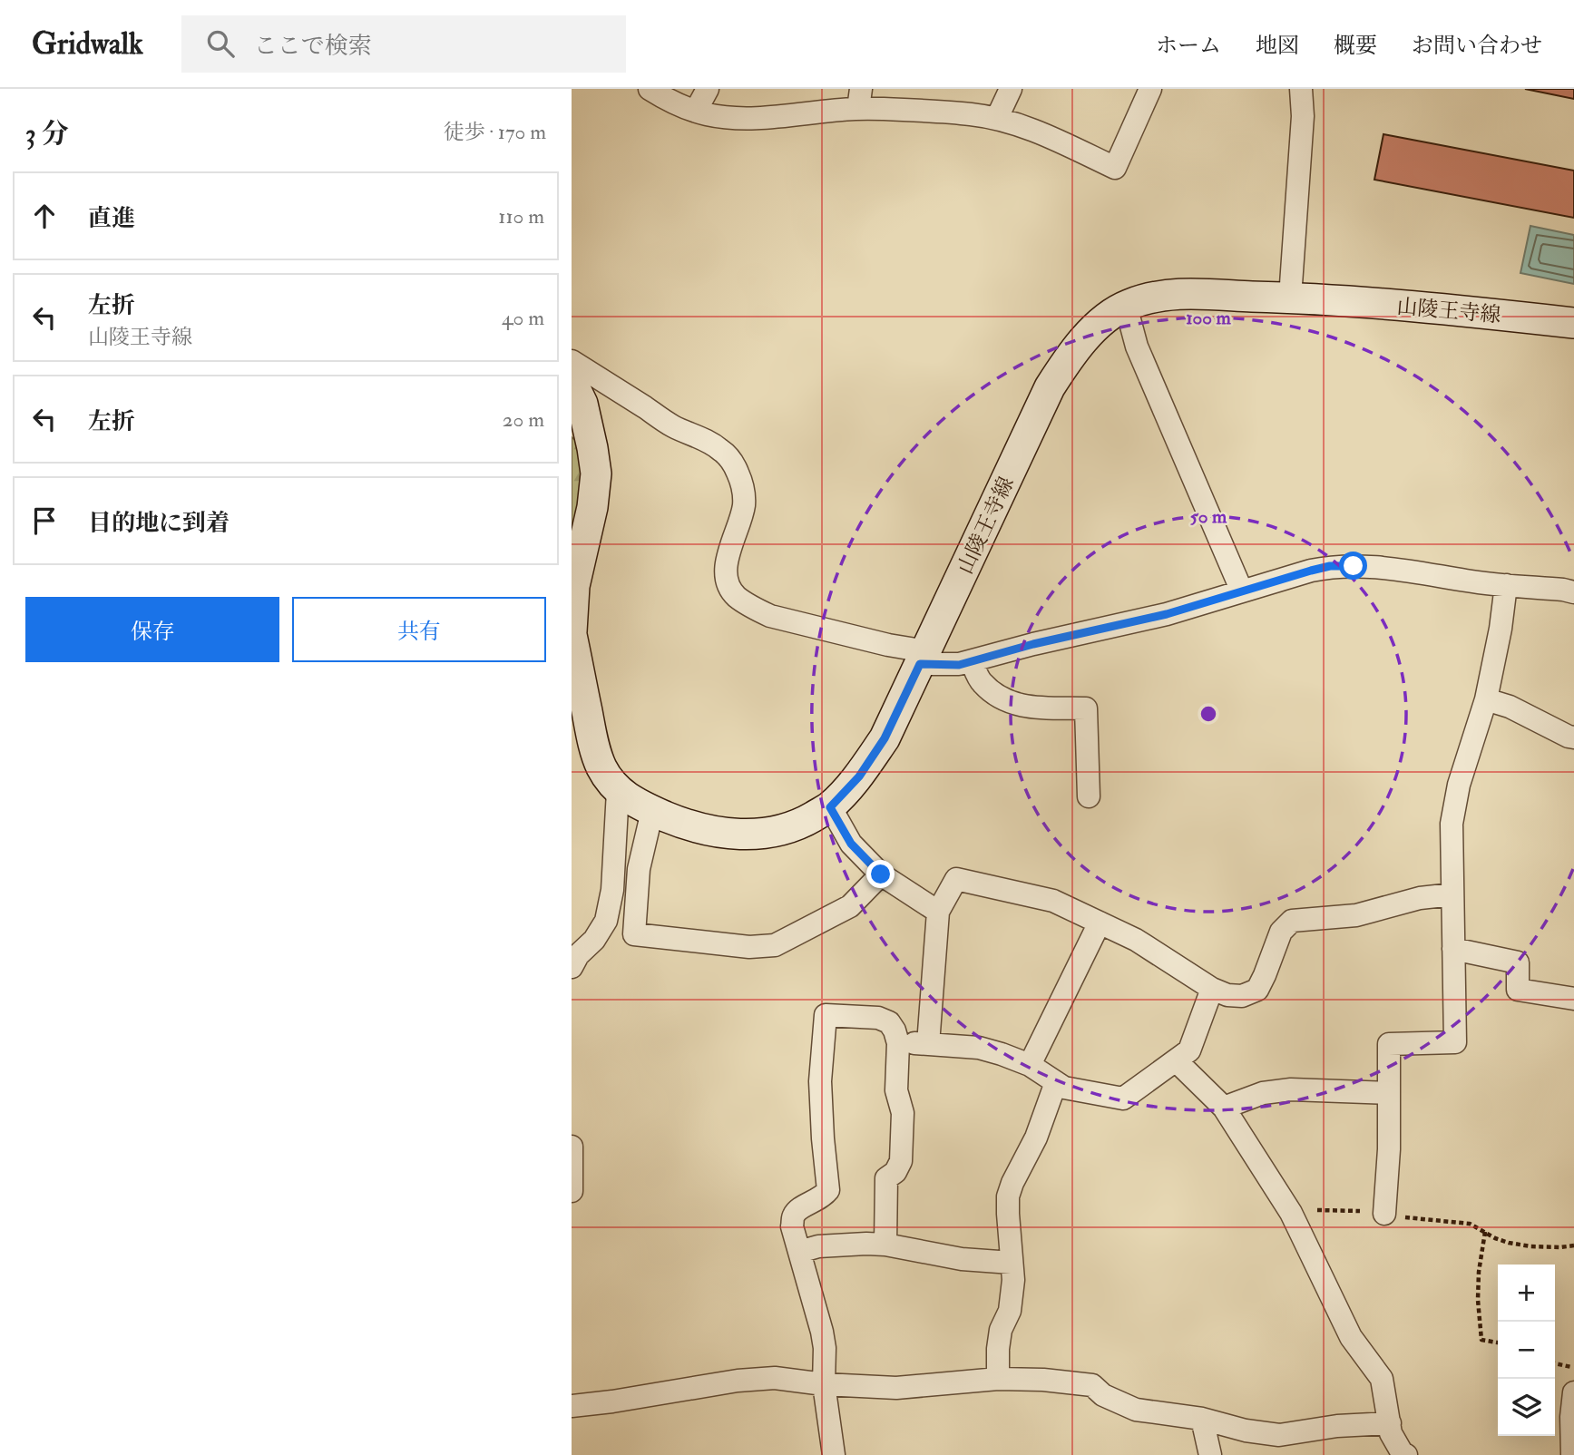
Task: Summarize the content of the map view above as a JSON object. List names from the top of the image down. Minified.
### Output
{"streets":{"main road":["山陵王寺線"]},"page":{"header":"Gridwalk","search":"ここで検索","nav":["ホーム","地図","概要","お問い合わせ"],"heading":["3 分","徒歩 · 170 m"],"list":[["直進","110 m"],["左折","山陵王寺線","40 m"],["左折","20 m"],"目的地に到着"],"buttons":["保存","共有"],"map_buttons":["+","−"]},"rings":["100 m","50 m"]}
